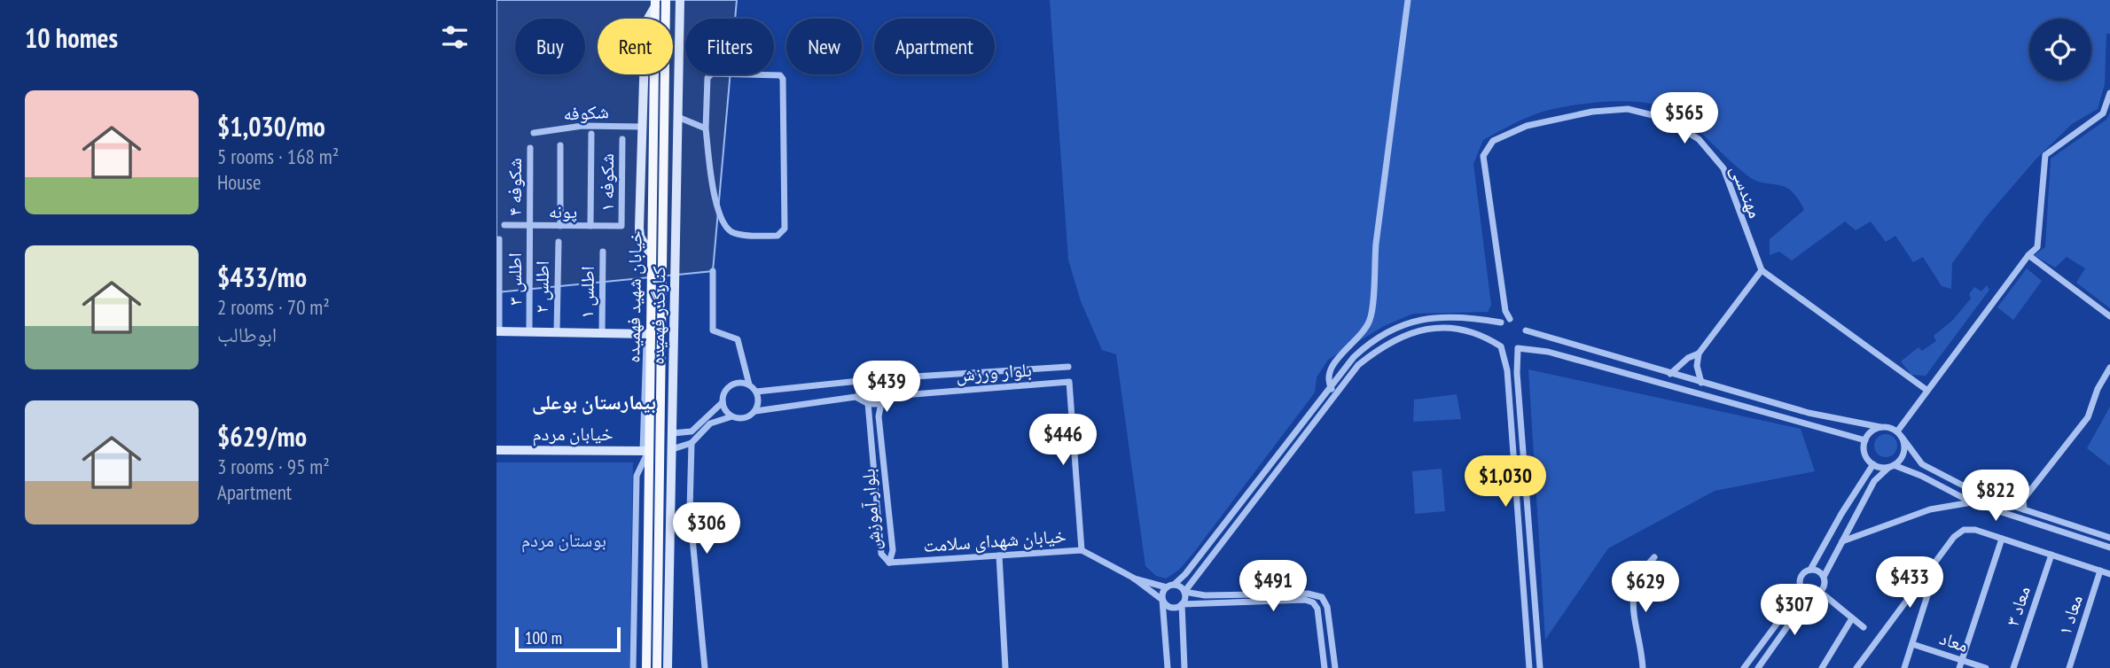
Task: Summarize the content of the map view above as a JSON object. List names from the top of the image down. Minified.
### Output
{"streets":{"main road":["خیابان شهید فهمیده"],"street":["شکوفه","شکوفه ۱","شکوفه ۴","مهندسی","پونه","اطلس ۳","اطلس ۲","اطلس ۱","کنارگذر فهمیده","بلوار ورزش","خیابان مردم","بلوار آموزش","خیابان شهدای سلامت","معاد ۳","معاد ۱","معاد"]},"crossings":[["شکوفه ۱","پونه"],["شکوفه ۴","پونه"],["شکوفه ۴","اطلس ۳"],["پونه","اطلس ۳"],["خیابان شهید فهمیده","خیابان مردم"],["بلوار ورزش","بلوار آموزش"],["بلوار ورزش","خیابان شهدای سلامت"],["بلوار آموزش","خیابان شهدای سلامت"]],"districts":["بیمارستان بوعلی"],"parks":["بوستان مردم"],"scale_bar":"100 m","page":{"heading":"10 homes","chip":["Buy","Rent","Filters","New","Apartment"],"list":[{"name":"$1,030/mo","note":"5 rooms · 168 m² · House"},{"name":"$433/mo","note":"2 rooms · 70 m² · ابوطالب"},{"name":"$629/mo","note":"3 rooms · 95 m² · Apartment"}],"price":["$565","$439","$446","$1,030","$822","$306","$433","$491","$629","$307"],"scale":"100 m"}}
